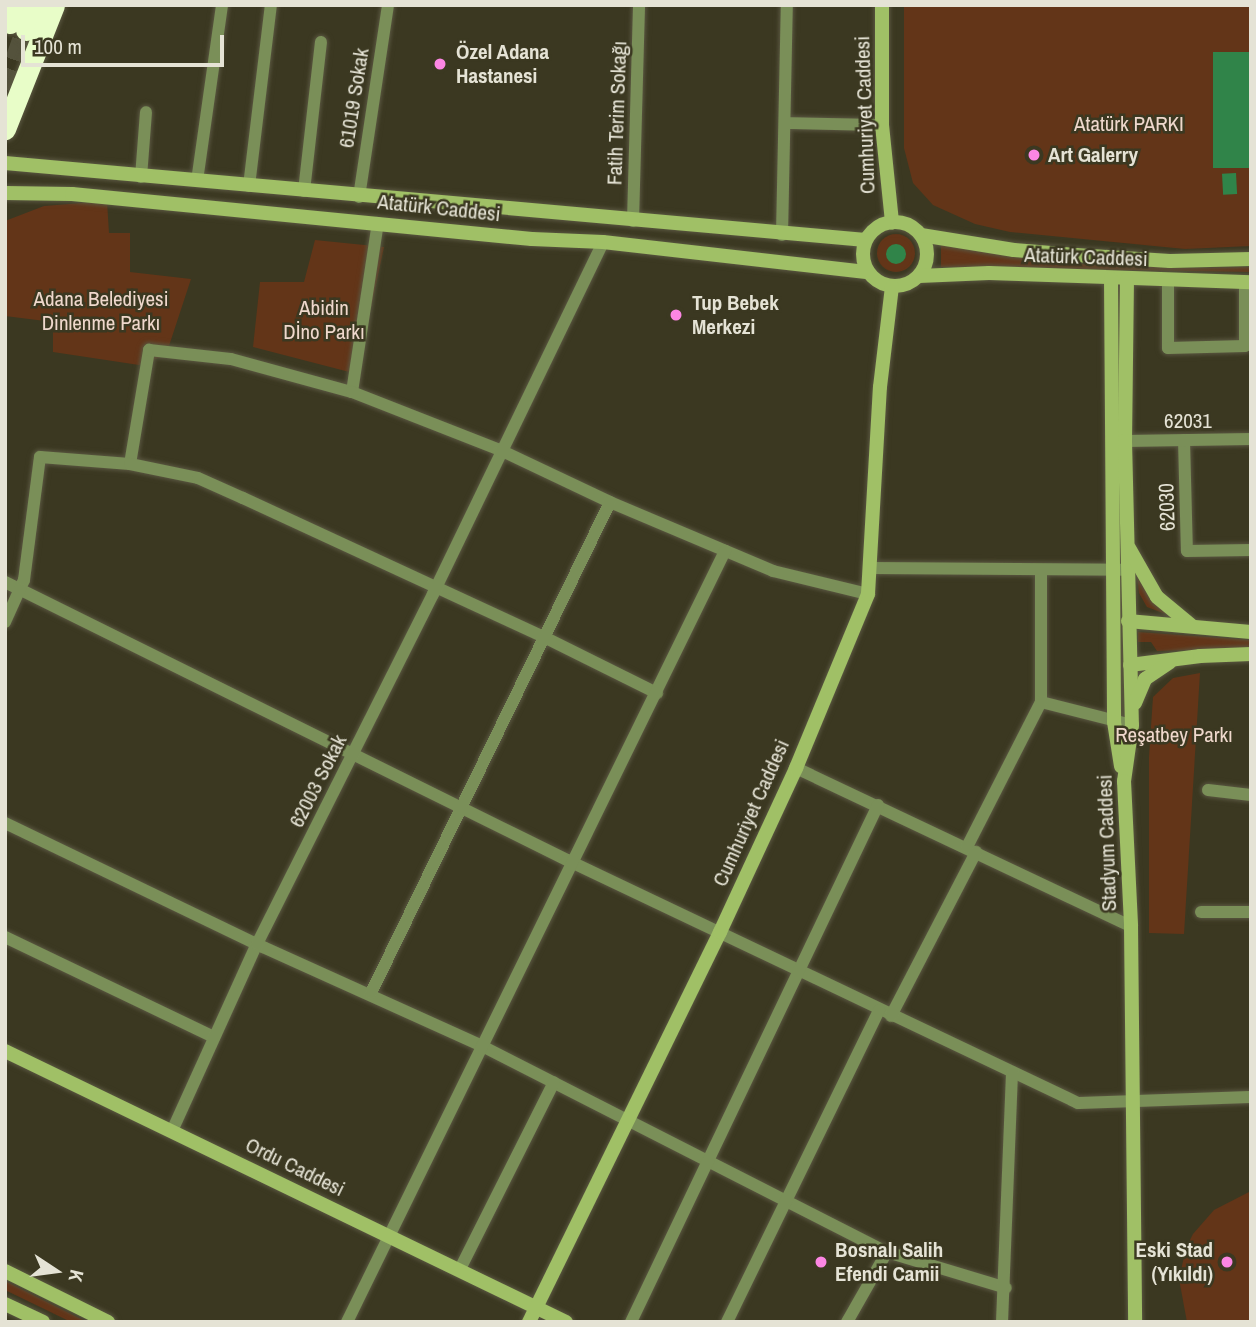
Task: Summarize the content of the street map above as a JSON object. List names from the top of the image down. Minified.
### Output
{"streets":{"main road":["Cumhuriyet Caddesi","Atatürk Caddesi","Stadyum Caddesi","Ordu Caddesi"],"street":["61019 Sokak","Fatih Terim Sokağı","62031","62030","62003 Sokak"]},"crossings":[["61019 Sokak","Atatürk Caddesi"],["Fatih Terim Sokağı","Atatürk Caddesi"],["Cumhuriyet Caddesi","Atatürk Caddesi"],["Cumhuriyet Caddesi","Ordu Caddesi"],["Atatürk Caddesi","62003 Sokak"],["Atatürk Caddesi","Stadyum Caddesi"],["62031","62030"],["62031","Stadyum Caddesi"],["62003 Sokak","Ordu Caddesi"]],"parks":["Atatürk PARKI","Adana Belediyesi Dinlenme Parkı","Abidin Dİno Parkı","Reşatbey Parkı"],"places":["Özel Adana Hastanesi","Art Galerry","Tup Bebek Merkezi","Bosnalı Salih Efendi Camii","Eski Stad (Yıkıldı)"],"scale_bar":"100 m","north":"right"}
